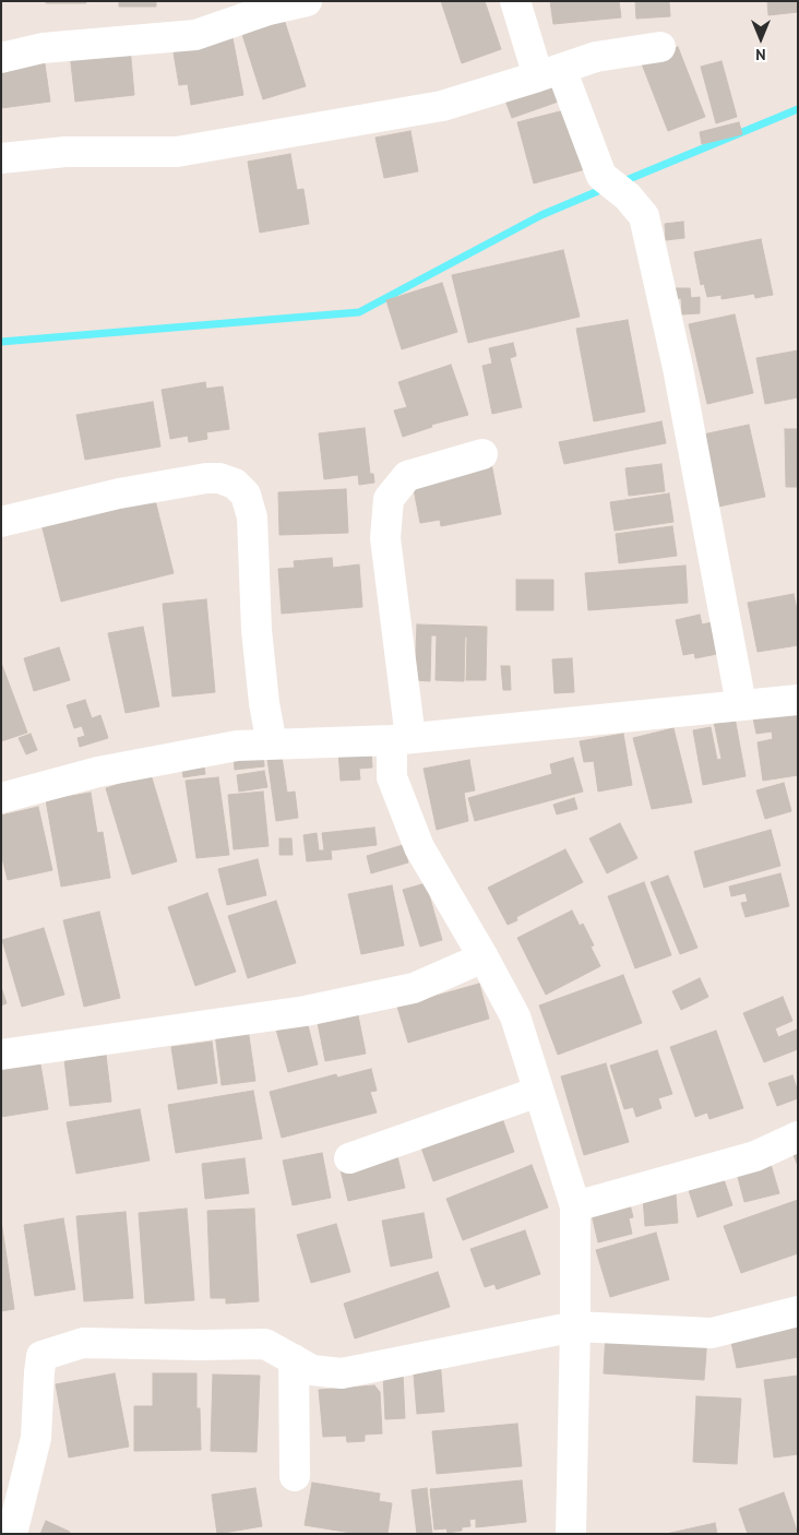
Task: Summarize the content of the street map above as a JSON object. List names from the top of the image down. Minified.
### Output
{"north":"bottom"}
